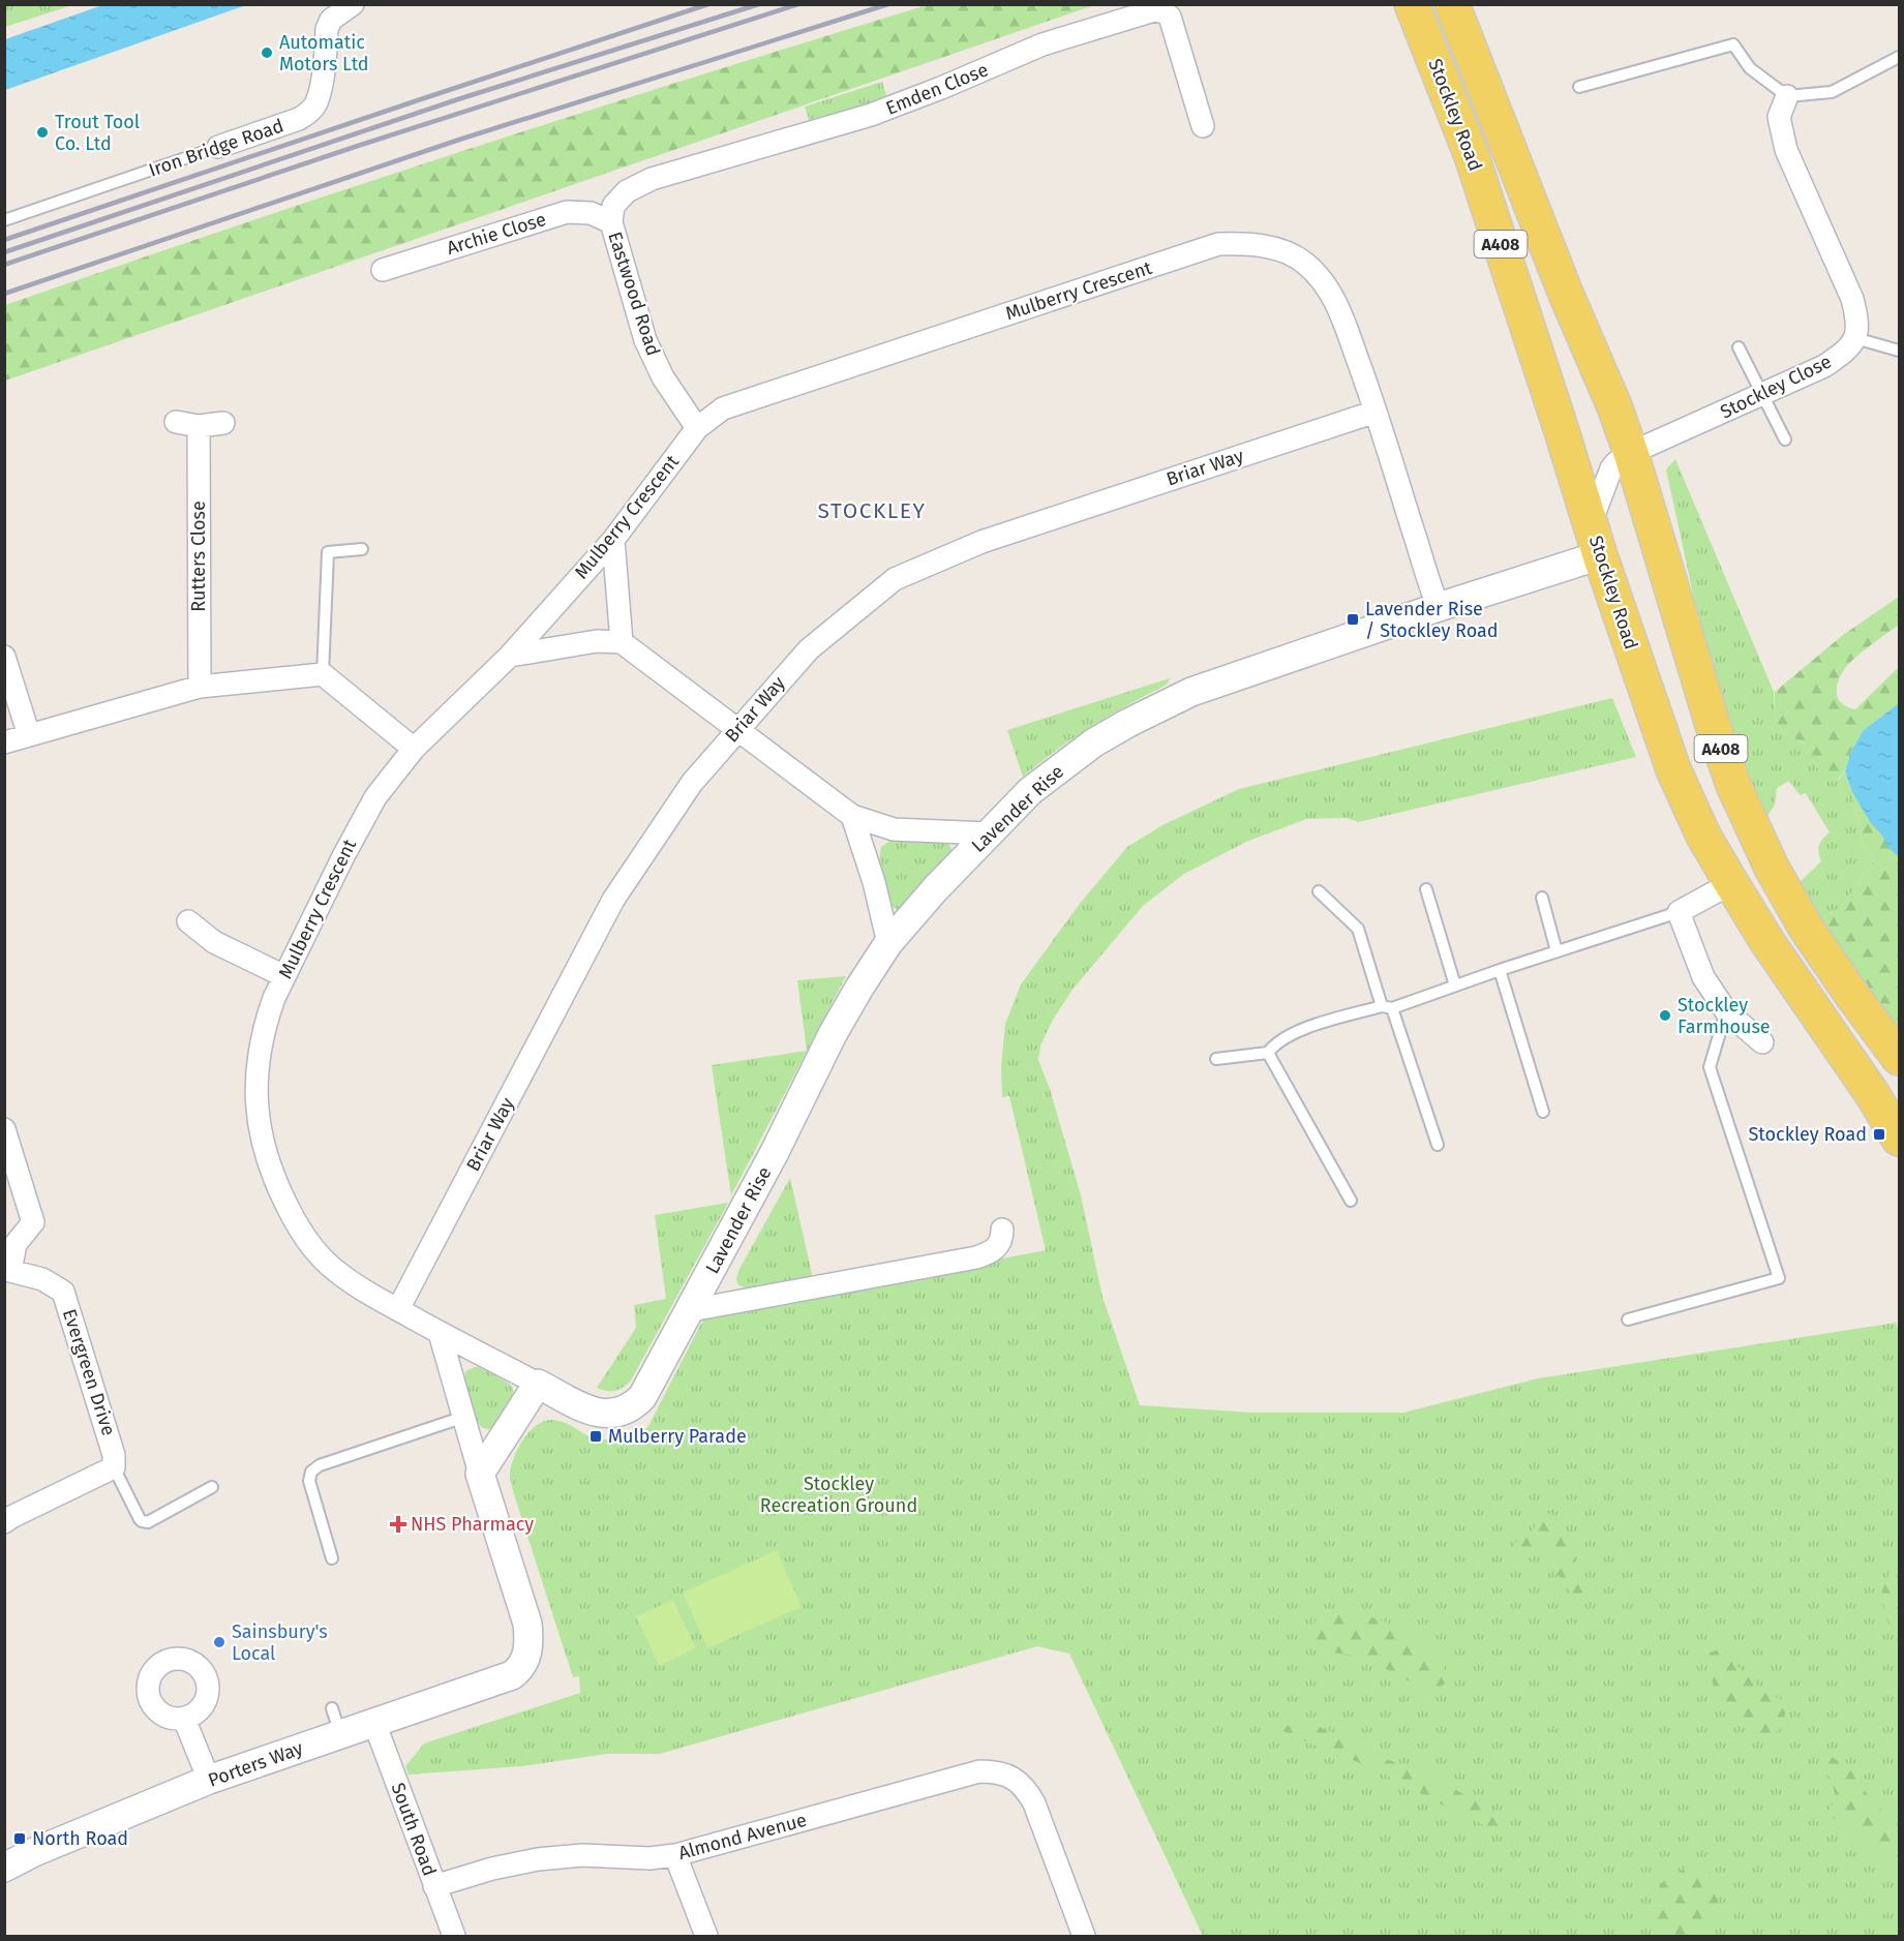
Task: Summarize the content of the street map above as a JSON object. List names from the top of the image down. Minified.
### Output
{"streets":{"main road":["Stockley Road","A408"],"street":["Emden Close","Iron Bridge Road","Archie Close","Mulberry Crescent","Eastwood Road","Stockley Close","Briar Way","Rutters Close","Lavender Rise","Evergreen Drive","Porters Way","South Road","Almond Avenue"]},"crossings":[["Emden Close","Archie Close"],["Emden Close","Eastwood Road"],["Stockley Road","Stockley Close"],["Stockley Road","Lavender Rise"],["Archie Close","Eastwood Road"],["Mulberry Crescent","Eastwood Road"],["Mulberry Crescent","Briar Way"],["Mulberry Crescent","Lavender Rise"],["Porters Way","South Road"],["South Road","Almond Avenue"]],"districts":["STOCKLEY"],"parks":["Stockley Recreation Ground"],"places":{"other":["Automatic Motors Ltd","Trout Tool Co. Ltd","Stockley Farmhouse","Sainsbury's Local"],"transit":["Lavender Rise / Stockley Road","Stockley Road","Mulberry Parade","North Road"],"health":["NHS Pharmacy"]}}
